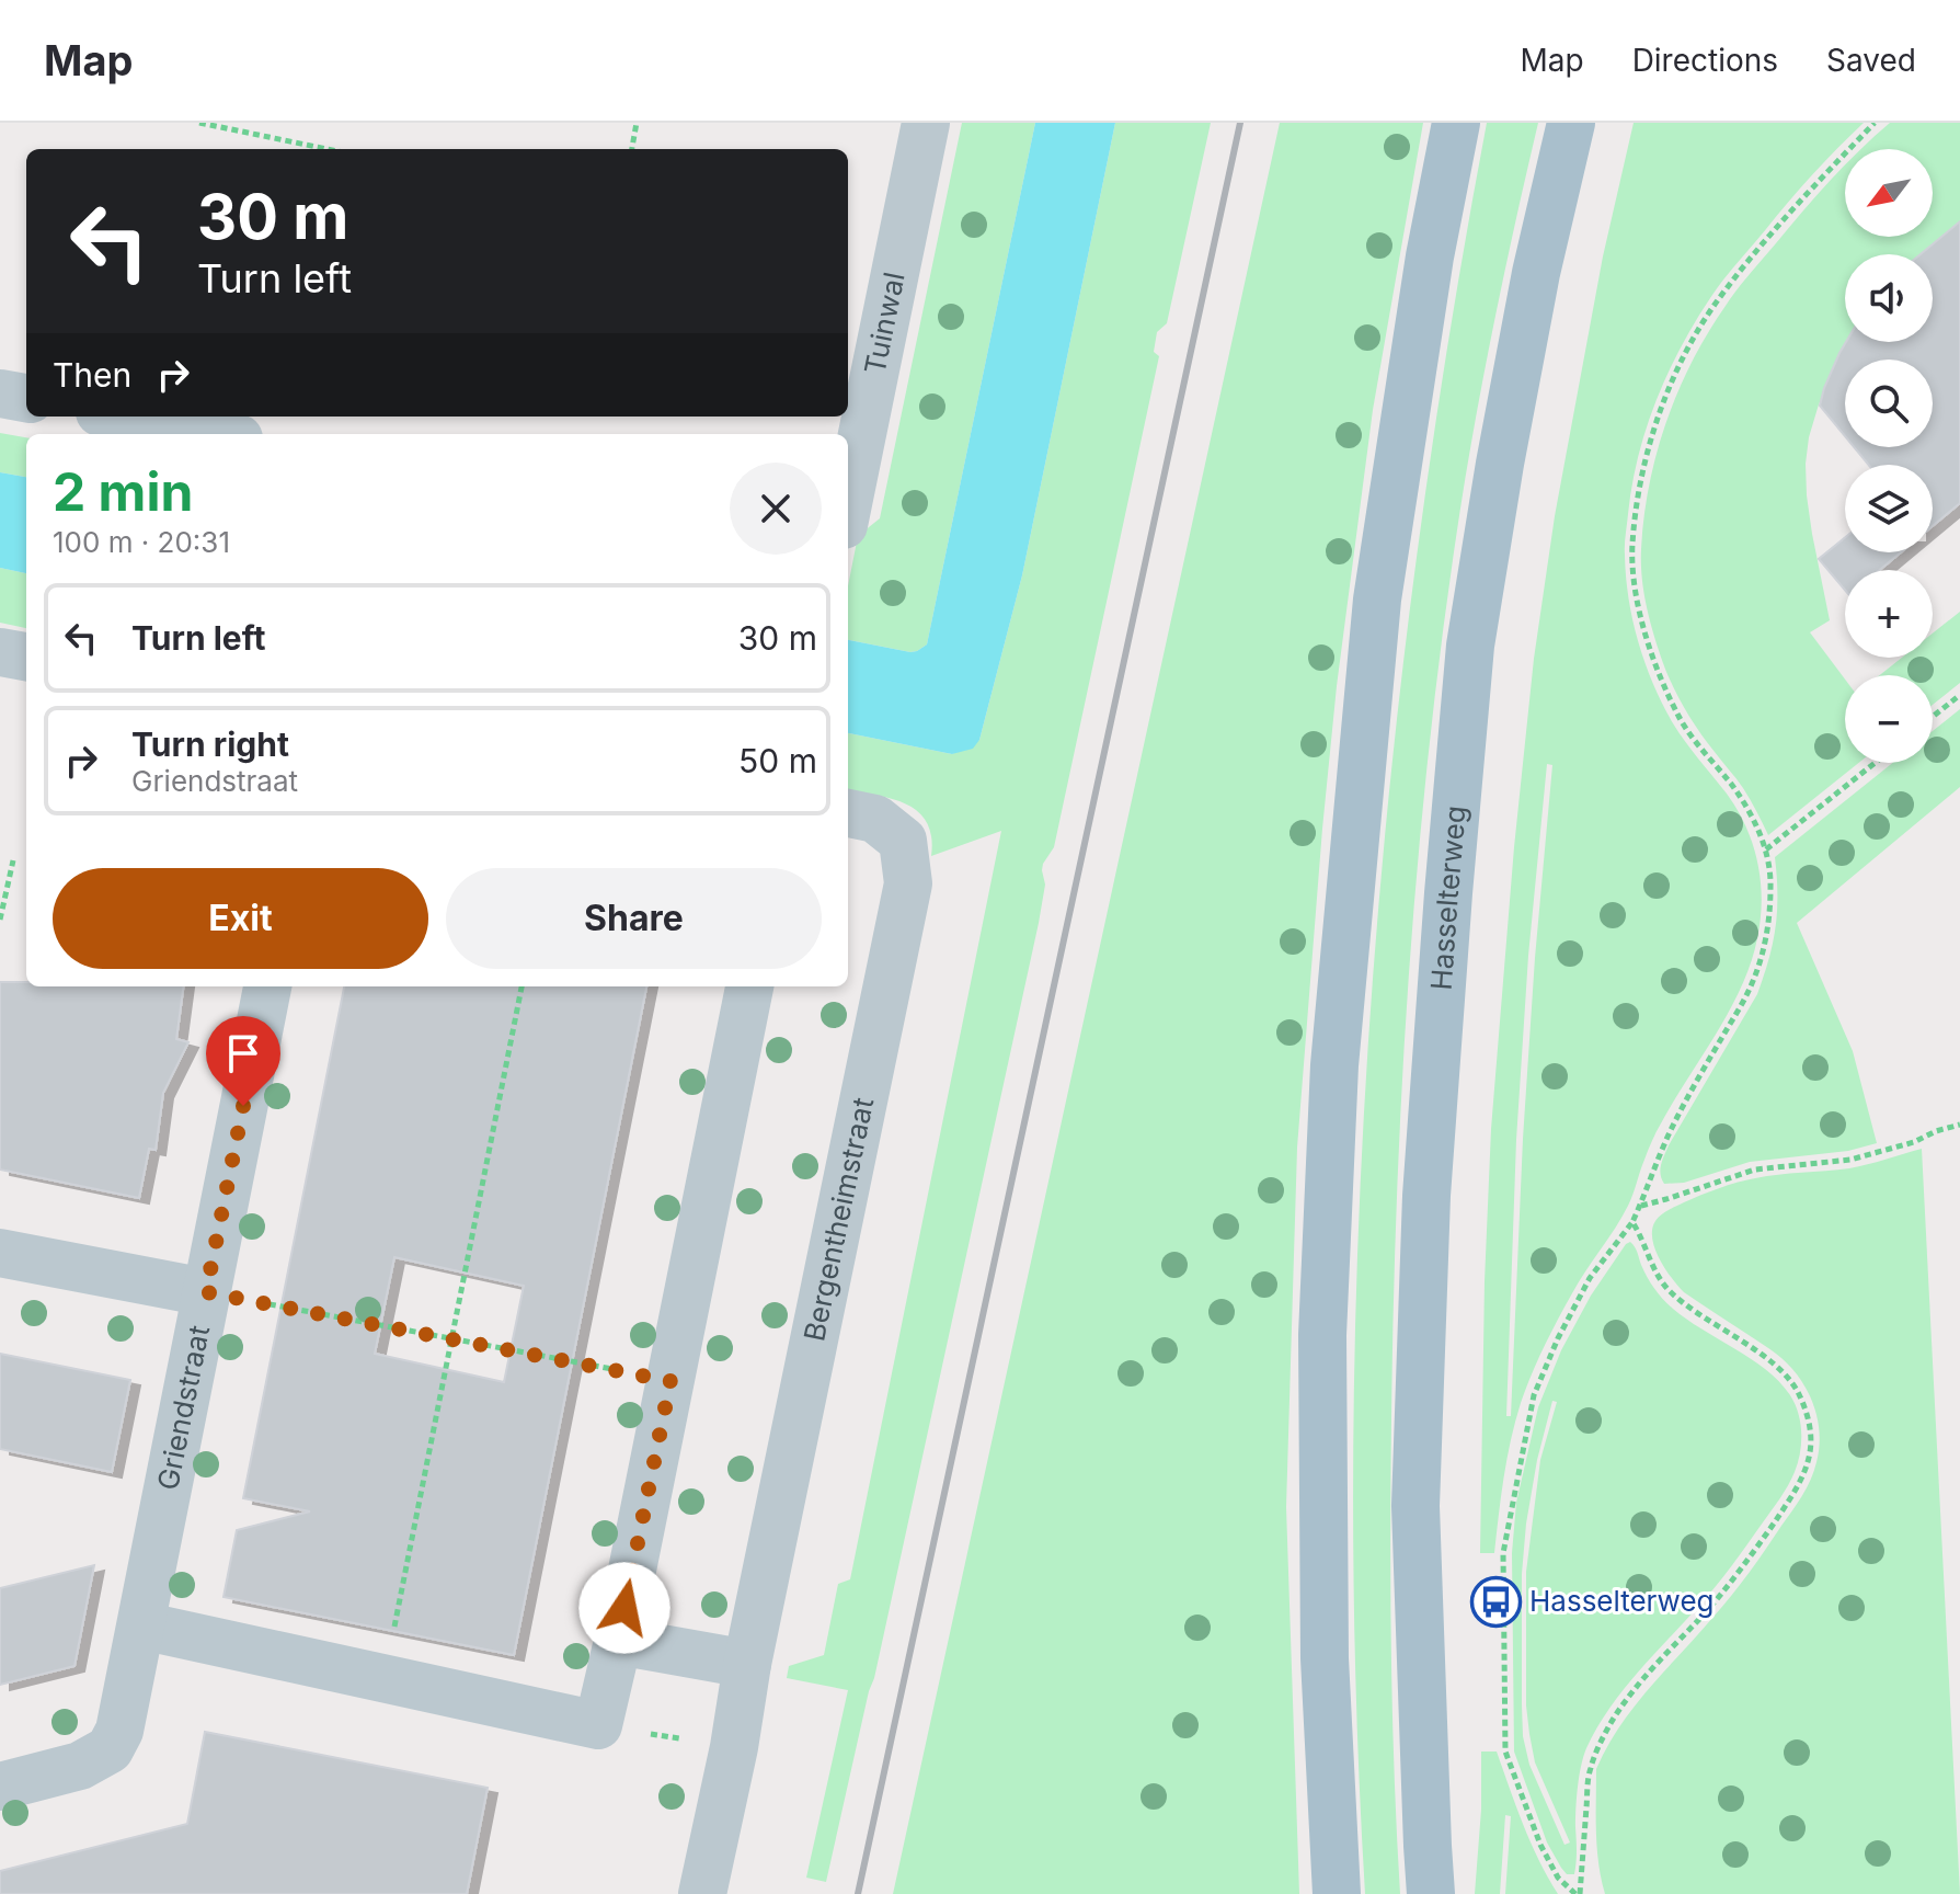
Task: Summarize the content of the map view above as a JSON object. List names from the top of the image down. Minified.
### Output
{"streets":{"main road":["Hasselterweg"],"street":["Tuinwal","Bergentheimstraat","Griendstraat"]},"places":{"bus stop":["Hasselterweg"]},"north":"bottom left","page":{"header":"Map","nav":["Map","Directions","Saved"],"map_buttons":["+","−"],"turn":["30 m","Turn left"],"then":"Then","heading":["2 min","100 m · 20:31"],"list":[{"name":"Turn left","value":"30 m"},{"name":"Turn right","note":"Griendstraat","value":"50 m"}],"buttons":["Exit","Share"]}}
